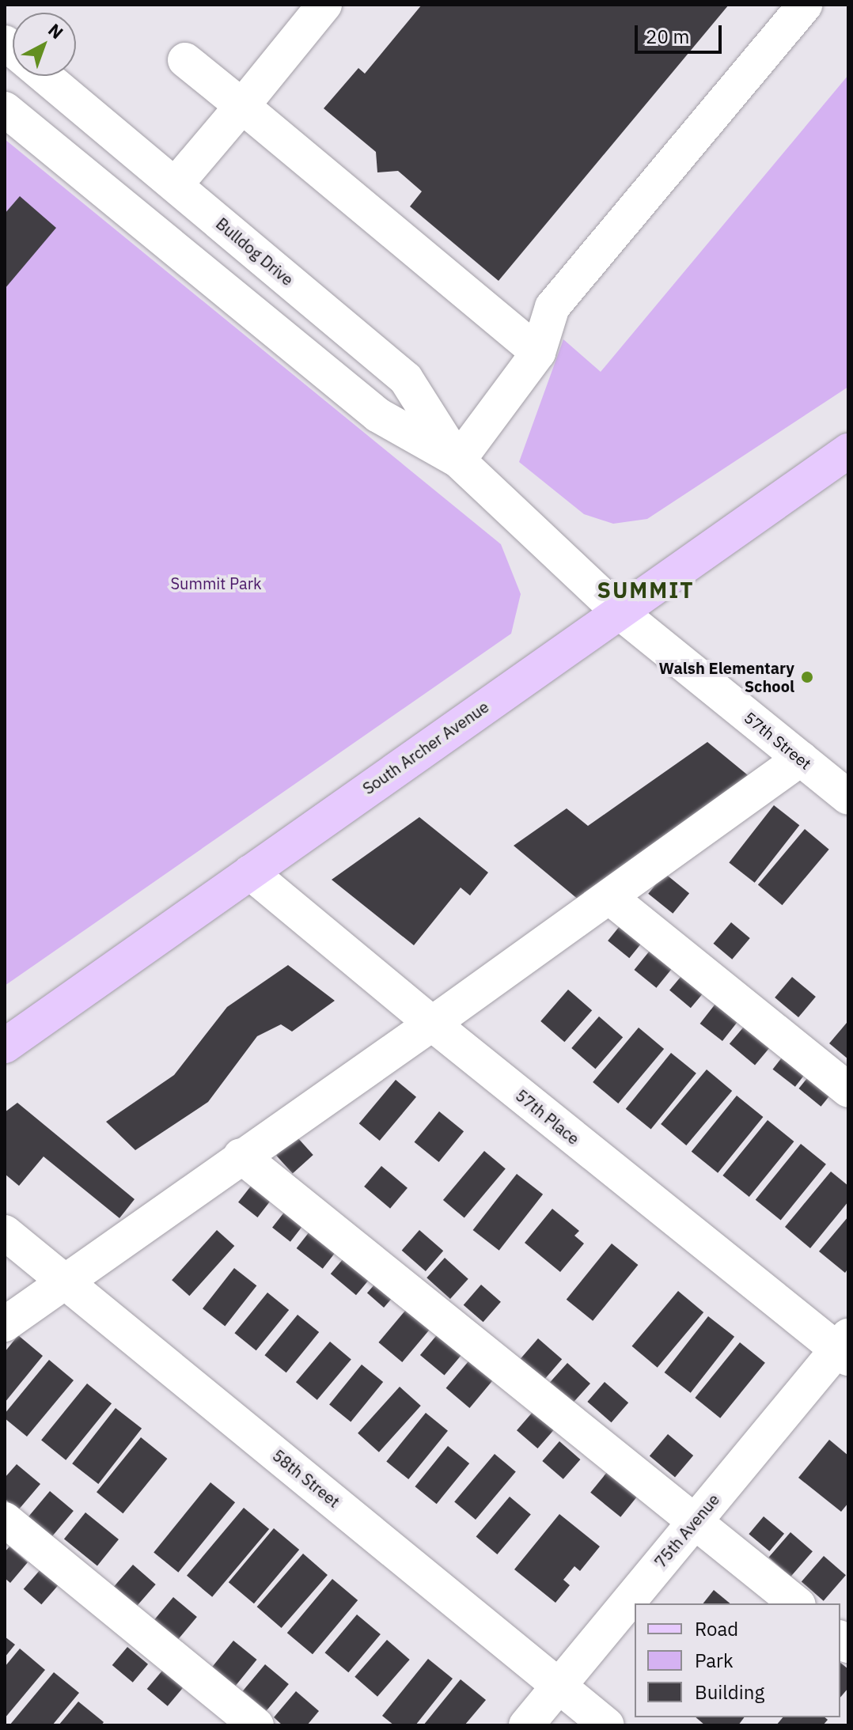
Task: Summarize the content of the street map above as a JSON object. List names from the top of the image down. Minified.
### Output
{"streets":{"main road":["South Archer Avenue"],"street":["Bulldog Drive","57th Street","57th Place","58th Street","75th Avenue"]},"crossings":[["Bulldog Drive","57th Street"],["Bulldog Drive","South Archer Avenue"],["57th Street","South Archer Avenue"],["South Archer Avenue","57th Place"],["57th Place","75th Avenue"],["58th Street","75th Avenue"]],"districts":["SUMMIT"],"parks":["Summit Park"],"places":["Walsh Elementary School"],"legend":["Road","Park","Building"],"scale_bar":"20 m","north":"top right"}
